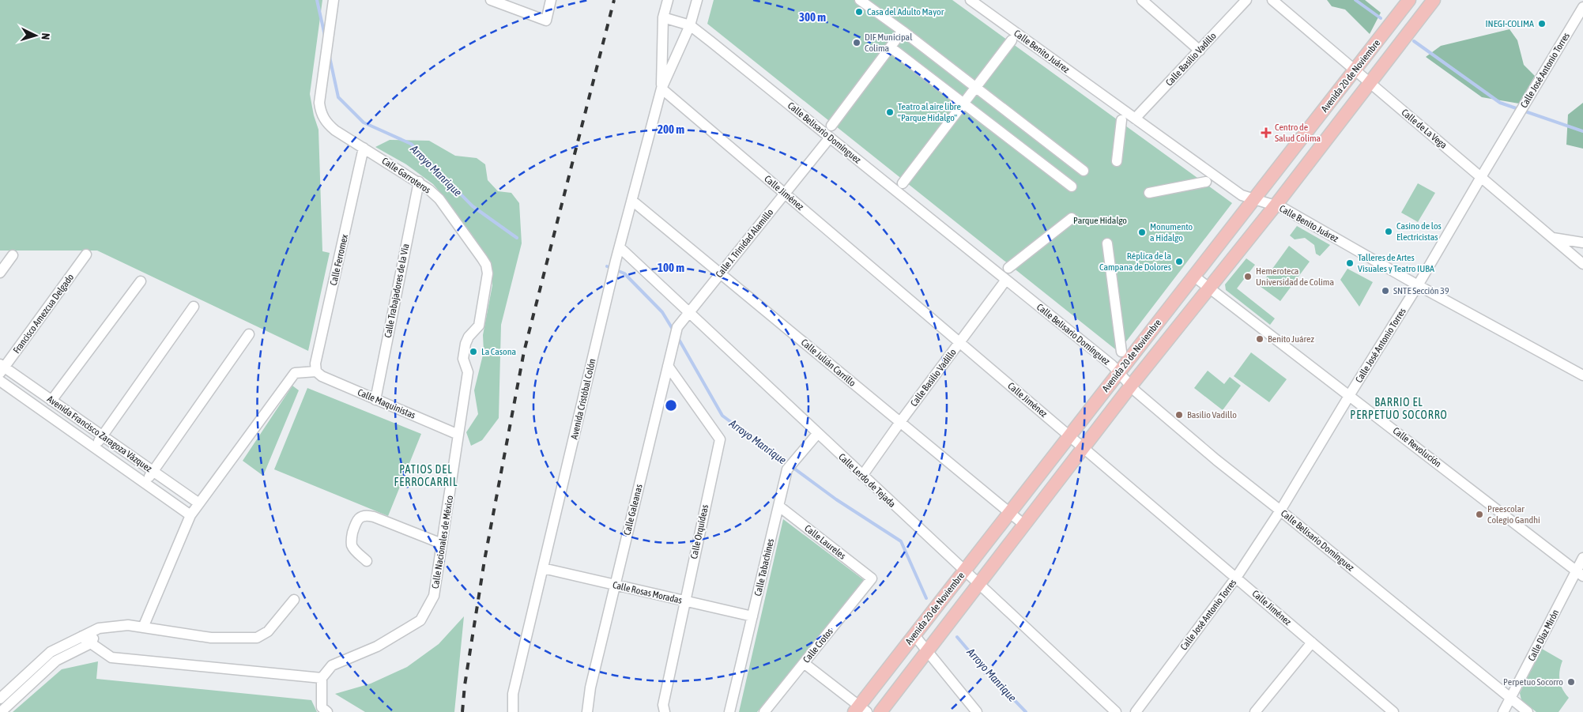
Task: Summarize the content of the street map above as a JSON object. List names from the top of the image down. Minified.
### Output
{"streets":{"main road":["Avenida 20 de Noviembre"],"street":["Calle Benito Juárez","Calle Basilio Vadillo","Calle José Antonio Torres","Calle de La Vega","Calle Belisario Domínguez","Calle Garroteros","Calle Jiménez","Calle J. Trinidad Alamillo","Calle Ferromex","Calle Trabajadores de la Vía","Francisco Amezcua Delgado","Calle Julián Carrillo","Avenida Cristóbal Colón","Calle Maquinistas","Avenida Francisco Zaragoza Vázquez","Calle Revolución","Calle Lerdo de Tejada","Calle Galeanas","Calle Orquídeas","Calle Nacionales de México","Calle Laureles","Calle Tabachines","Calle Rosas Moradas","Calle Díaz Mirón","Calle Crotos"]},"crossings":[["Calle Benito Juárez","Calle Basilio Vadillo"],["Calle Benito Juárez","Calle José Antonio Torres"],["Calle Benito Juárez","Avenida 20 de Noviembre"],["Calle Basilio Vadillo","Calle Belisario Domínguez"],["Calle Basilio Vadillo","Calle Jiménez"],["Calle Basilio Vadillo","Calle Julián Carrillo"],["Calle Basilio Vadillo","Calle Lerdo de Tejada"],["Calle José Antonio Torres","Calle de La Vega"],["Calle José Antonio Torres","Calle Belisario Domínguez"],["Calle José Antonio Torres","Calle Jiménez"],["Calle José Antonio Torres","Calle Revolución"],["Avenida 20 de Noviembre","Calle de La Vega"],["Avenida 20 de Noviembre","Calle Belisario Domínguez"],["Avenida 20 de Noviembre","Calle Jiménez"],["Avenida 20 de Noviembre","Calle Julián Carrillo"],["Avenida 20 de Noviembre","Calle Revolución"],["Avenida 20 de Noviembre","Calle Lerdo de Tejada"],["Calle Belisario Domínguez","Calle J. Trinidad Alamillo"],["Calle Belisario Domínguez","Avenida Cristóbal Colón"],["Calle Belisario Domínguez","Calle Díaz Mirón"],["Calle Garroteros","Calle Ferromex"],["Calle Garroteros","Calle Trabajadores de la Vía"],["Calle Garroteros","Calle Nacionales de México"],["Calle Jiménez","Calle J. Trinidad Alamillo"],["Calle Jiménez","Avenida Cristóbal Colón"],["Calle J. Trinidad Alamillo","Calle Julián Carrillo"],["Calle J. Trinidad Alamillo","Calle Lerdo de Tejada"],["Calle J. Trinidad Alamillo","Calle Galeanas"],["Calle Ferromex","Calle Maquinistas"],["Calle Trabajadores de la Vía","Calle Maquinistas"],["Francisco Amezcua Delgado","Avenida Francisco Zaragoza Vázquez"],["Calle Julián Carrillo","Avenida Cristóbal Colón"],["Avenida Cristóbal Colón","Calle Lerdo de Tejada"],["Avenida Cristóbal Colón","Calle Rosas Moradas"],["Calle Maquinistas","Calle Nacionales de México"],["Calle Revolución","Calle Díaz Mirón"],["Calle Lerdo de Tejada","Calle Galeanas"],["Calle Lerdo de Tejada","Calle Tabachines"],["Calle Galeanas","Calle Orquídeas"],["Calle Galeanas","Calle Rosas Moradas"],["Calle Orquídeas","Calle Rosas Moradas"],["Calle Laureles","Calle Tabachines"],["Calle Laureles","Calle Crotos"],["Calle Tabachines","Calle Rosas Moradas"]],"districts":["BARRIO EL PERPETUO SOCORRO","PATIOS DEL FERROCARRIL"],"water":["Arroyo Manrique"],"parks":["Parque Hidalgo"],"places":{"other":["Casa del Adulto Mayor","INEGI-COLIMA","DIF Municipal Colima","Teatro al aire libre \"Parque Hidalgo\"","Casino de los Electricistas","Monumento a Hidalgo","Réplica de la Campana de Dolores","Talleres de Artes Visuales y Teatro IUBA","Hemeroteca Universidad de Colima","SNTE Sección 39","Benito Juárez","La Casona","Basilio Vadillo","Preescolar Colegio Gandhi","Perpetuo Socorro"],"health":["Centro de Salud Colima"]},"north":"right","rings":["300 m","200 m","100 m"]}
